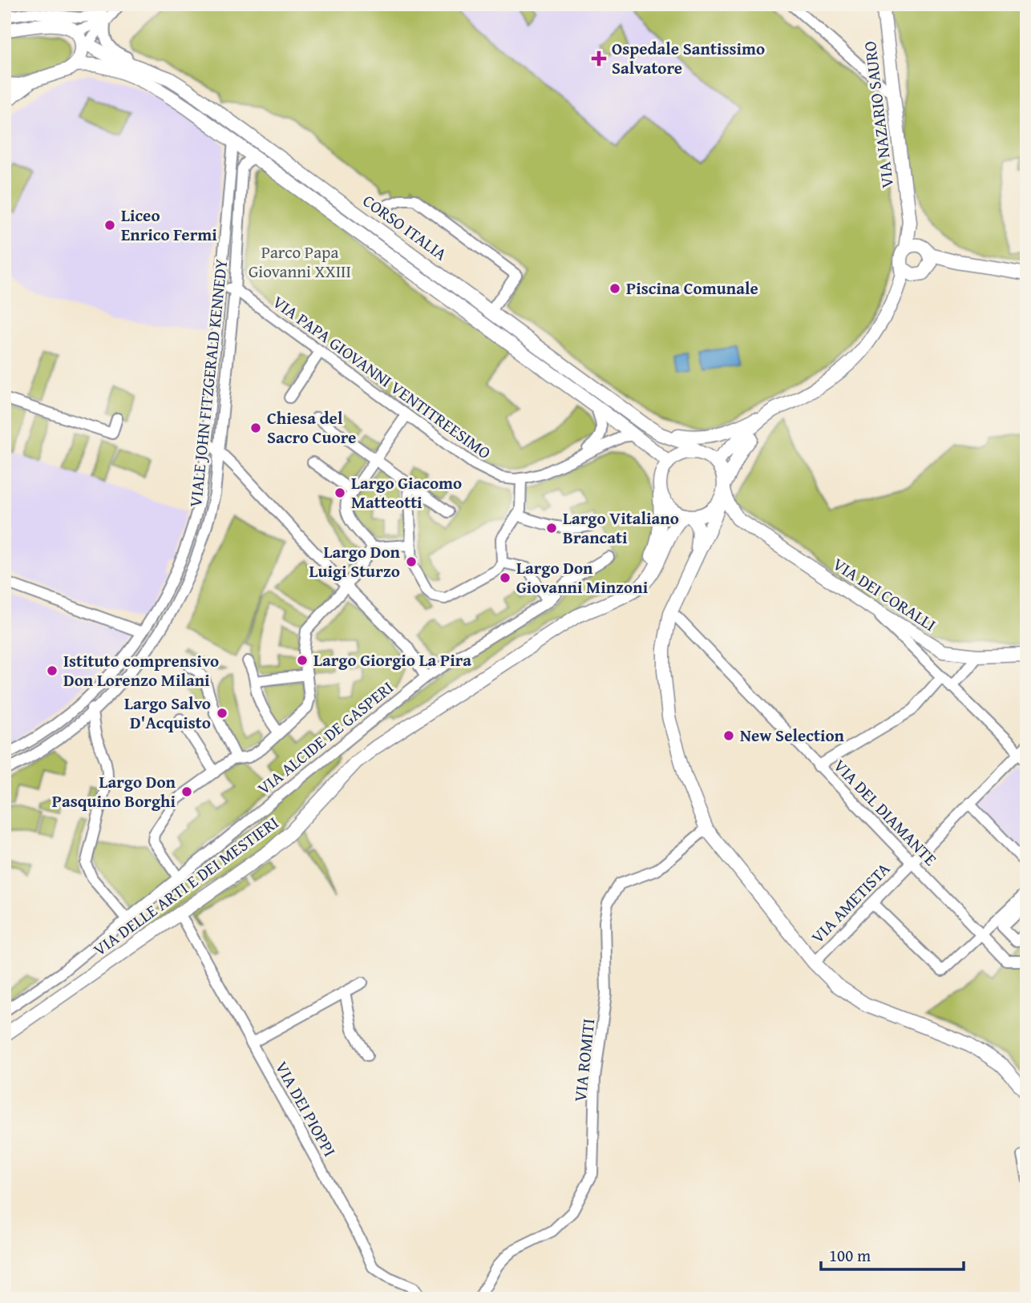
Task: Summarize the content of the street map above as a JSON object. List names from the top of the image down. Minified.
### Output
{"streets":{"main road":["VIA NAZARIO SAURO","CORSO ITALIA","VIA DEI CORALLI","VIA DELLE ARTI E DEI MESTIERI"],"street":["VIA PAPA GIOVANNI VENTITREESIMO","VIALE JOHN FITZGERALD KENNEDY","VIA ALCIDE DE GASPERI","VIA DEL DIAMANTE","VIA AMETISTA","VIA ROMITI","VIA DEI PIOPPI"]},"crossings":[["CORSO ITALIA","VIALE JOHN FITZGERALD KENNEDY"],["VIA PAPA GIOVANNI VENTITREESIMO","VIALE JOHN FITZGERALD KENNEDY"],["VIA DEL DIAMANTE","VIA AMETISTA"],["VIA DELLE ARTI E DEI MESTIERI","VIA DEI PIOPPI"]],"parks":["Parco Papa Giovanni XXIII"],"places":{"health":["Ospedale Santissimo Salvatore"],"other":["Liceo Enrico Fermi","Piscina Comunale","Chiesa del Sacro Cuore","Largo Giacomo Matteotti","Largo Vitaliano Brancati","Largo Don Luigi Sturzo","Largo Don Giovanni Minzoni","Largo Giorgio La Pira","Istituto comprensivo Don Lorenzo Milani","Largo Salvo D'Acquisto","New Selection","Largo Don Pasquino Borghi"]},"scale_bar":"100 m"}
